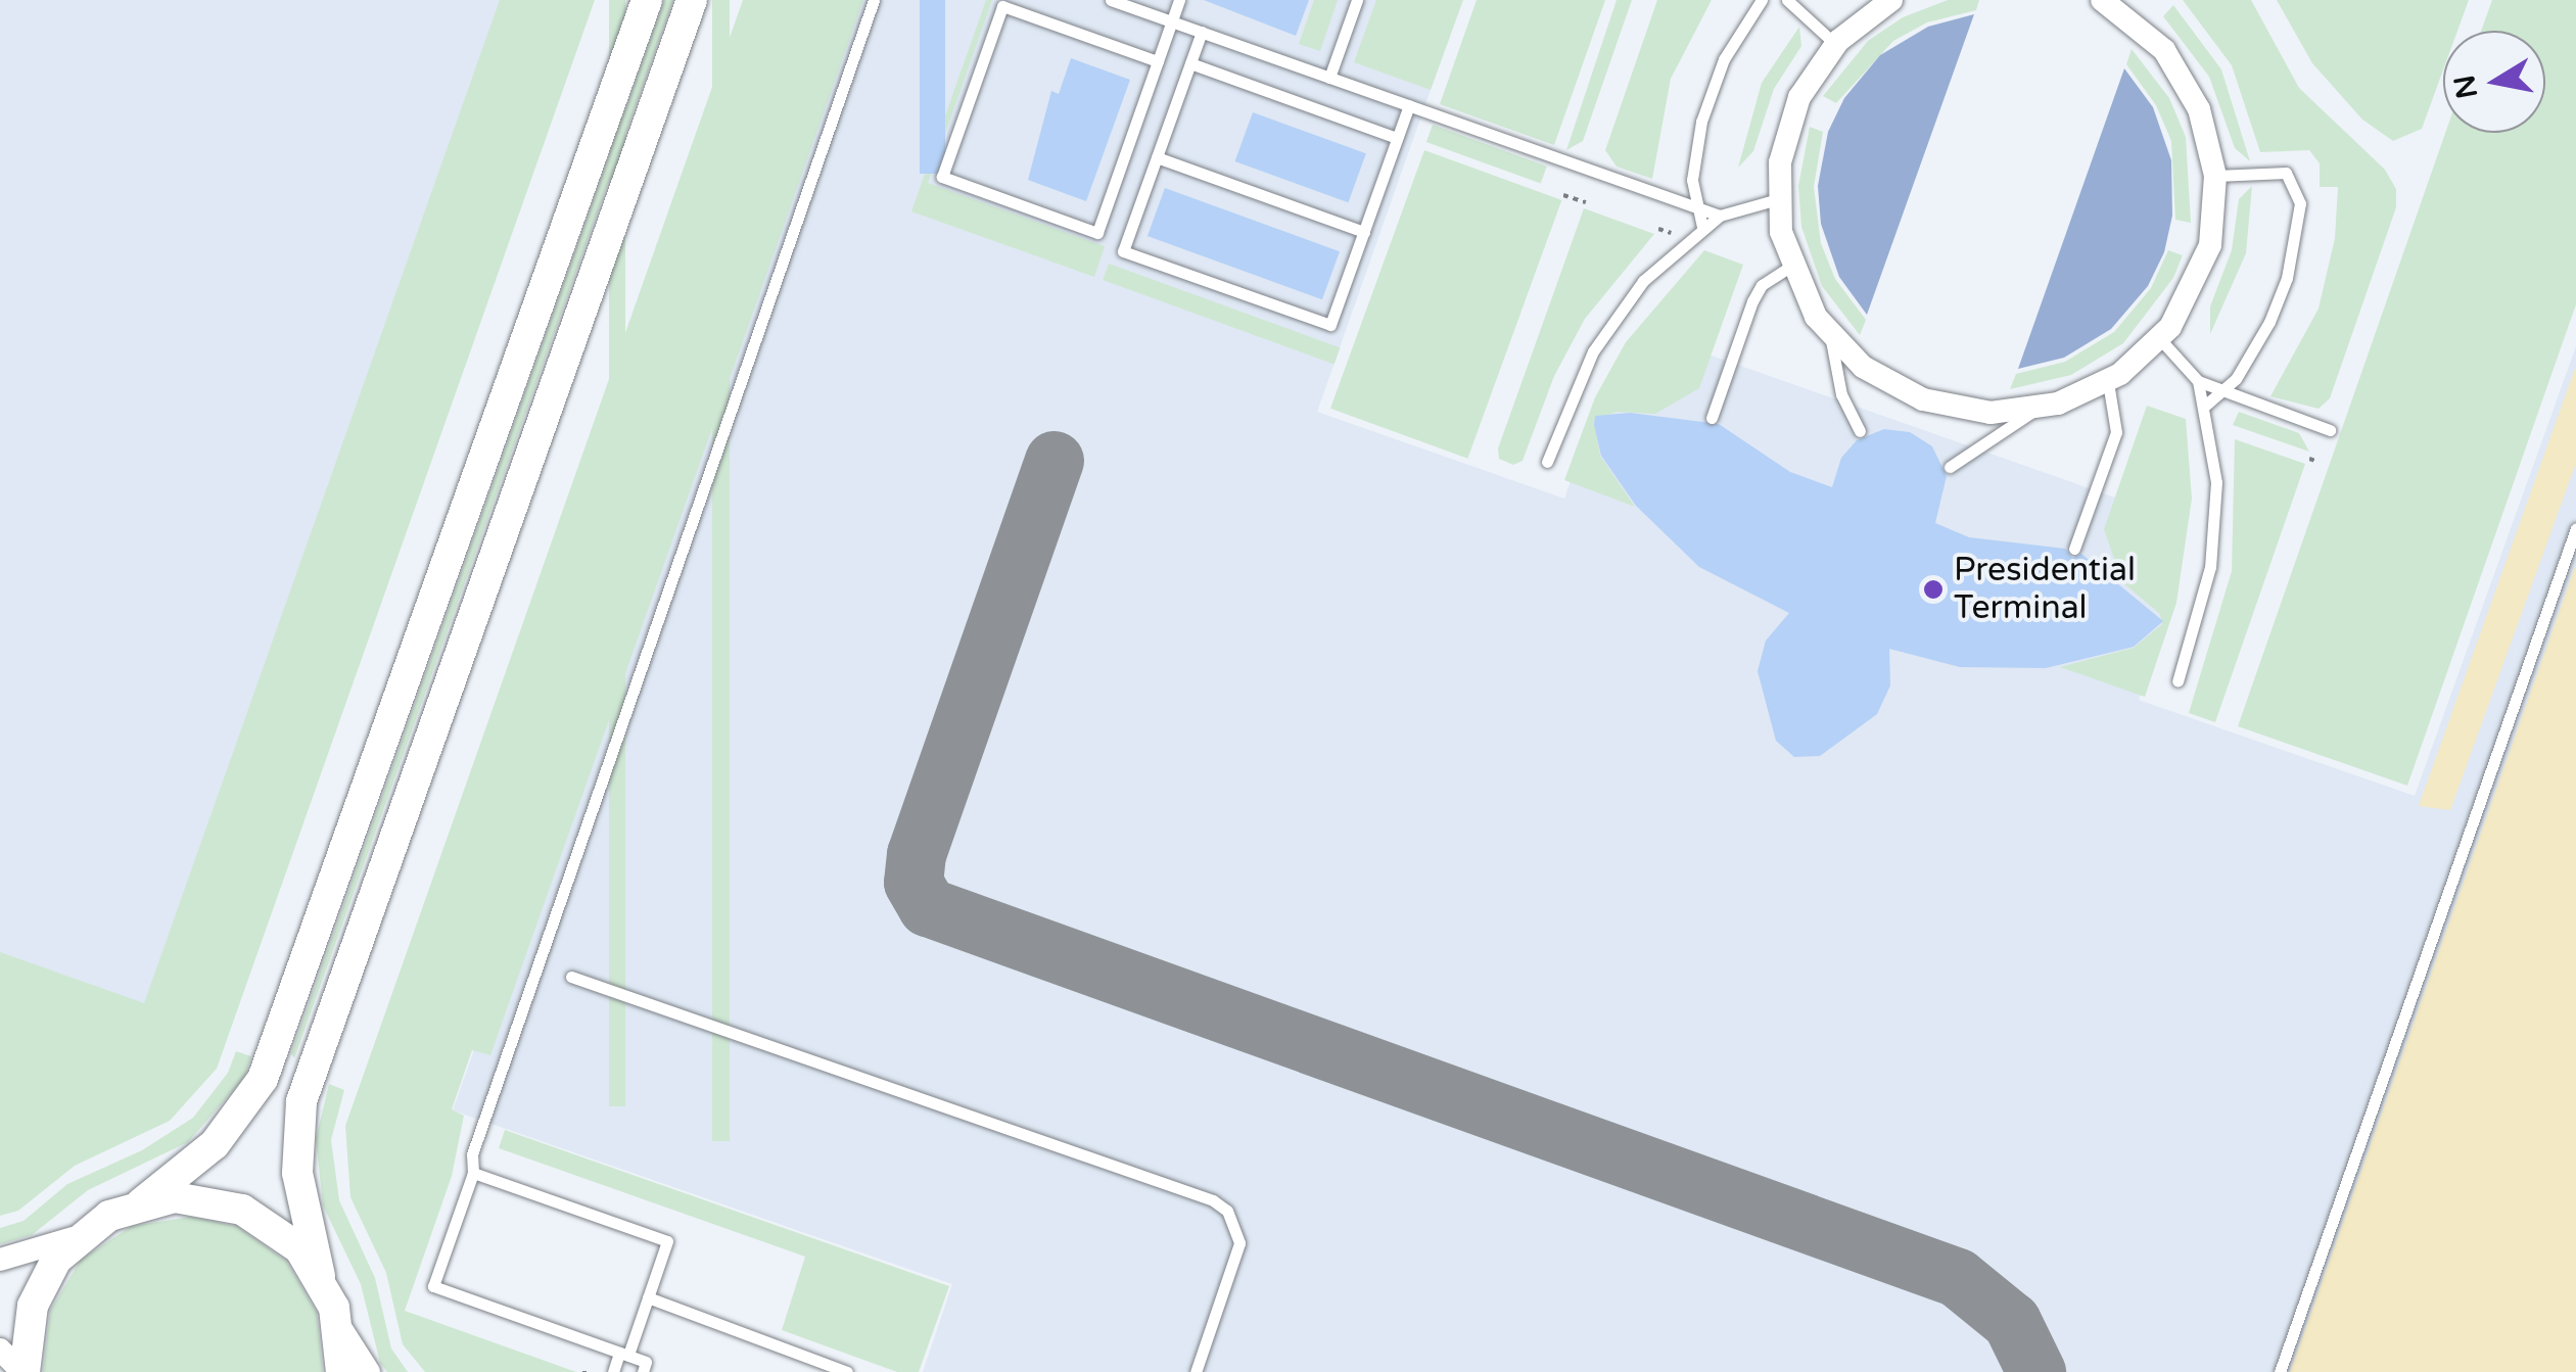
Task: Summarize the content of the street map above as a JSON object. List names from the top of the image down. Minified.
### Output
{"places":["Presidential Terminal"],"north":"left"}
